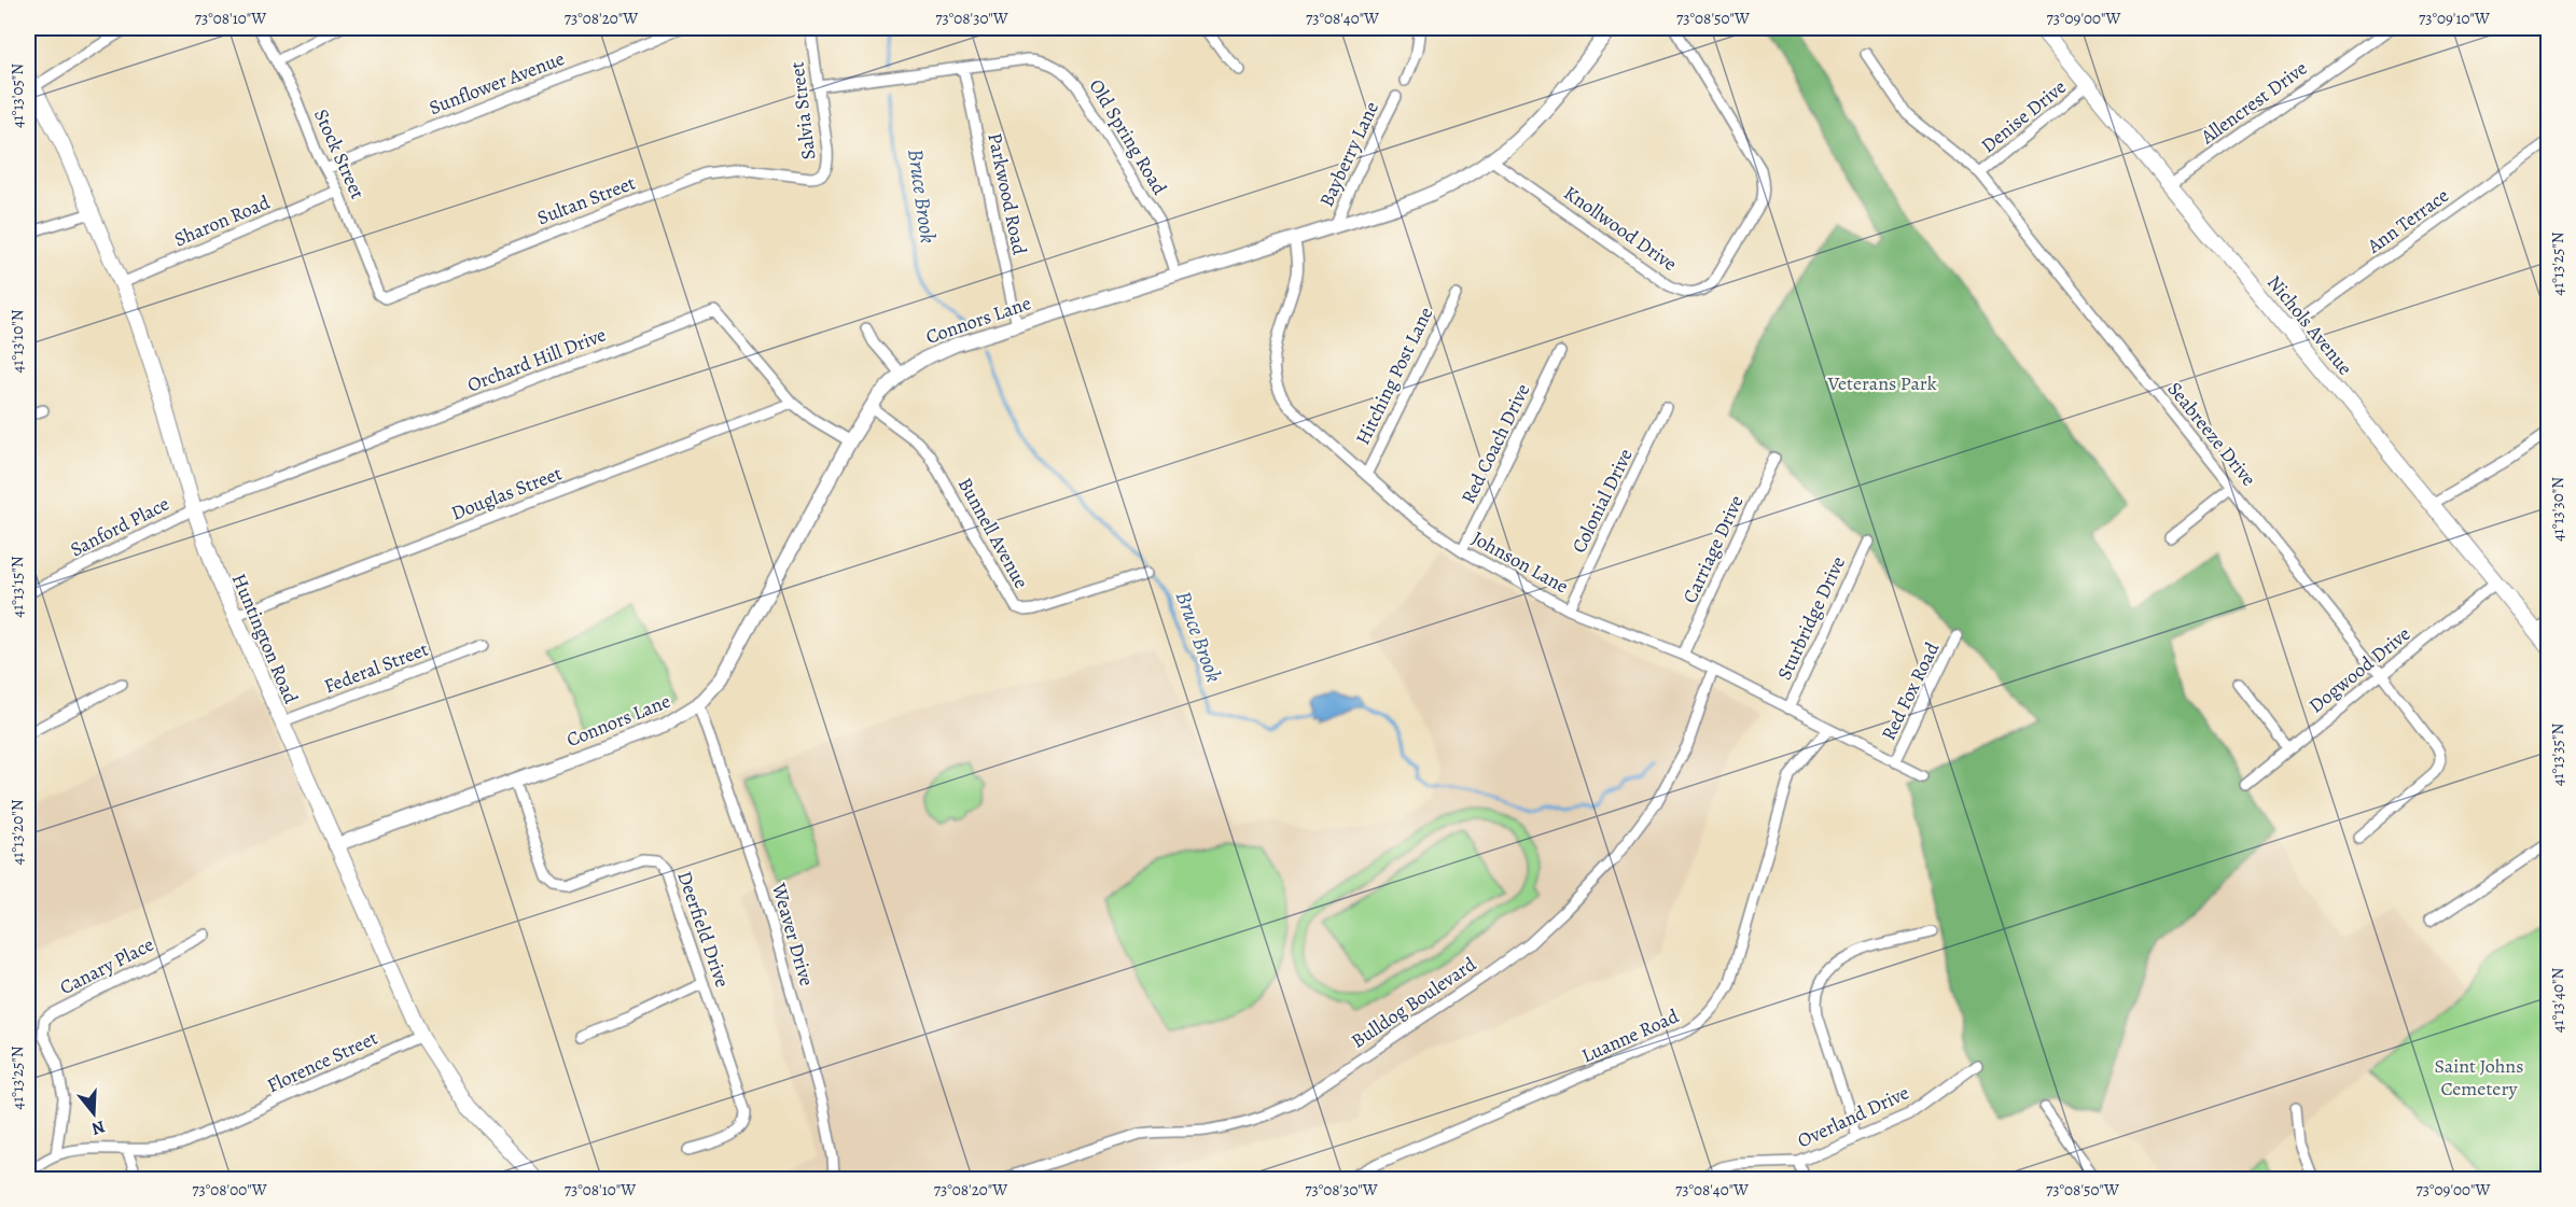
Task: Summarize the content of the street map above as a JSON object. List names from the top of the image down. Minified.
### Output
{"streets":{"main road":["Nichols Avenue","Huntington Road"],"street":["Sunflower Avenue","Allencrest Drive","Salvia Street","Denise Drive","Old Spring Road","Stock Street","Bayberry Lane","Parkwood Road","Sultan Street","Sharon Road","Ann Terrace","Knollwood Drive","Connors Lane","Orchard Hill Drive","Hitching Post Lane","Seabreeze Drive","Red Coach Drive","Douglas Street","Colonial Drive","Sanford Place","Bunnell Avenue","Carriage Drive","Johnson Lane","Sturbridge Drive","Federal Street","Dogwood Drive","Red Fox Road","Deerfield Drive","Weaver Drive","Canary Place","Bulldog Boulevard","Luanne Road","Florence Street","Overland Drive"]},"crossings":[["Sunflower Avenue","Stock Street"],["Allencrest Drive","Nichols Avenue"],["Salvia Street","Old Spring Road"],["Salvia Street","Sultan Street"],["Denise Drive","Nichols Avenue"],["Denise Drive","Seabreeze Drive"],["Old Spring Road","Parkwood Road"],["Old Spring Road","Connors Lane"],["Stock Street","Sultan Street"],["Stock Street","Sharon Road"],["Bayberry Lane","Connors Lane"],["Parkwood Road","Connors Lane"],["Sharon Road","Huntington Road"],["Ann Terrace","Nichols Avenue"],["Knollwood Drive","Connors Lane"],["Connors Lane","Orchard Hill Drive"],["Connors Lane","Bunnell Avenue"],["Connors Lane","Johnson Lane"],["Connors Lane","Huntington Road"],["Connors Lane","Deerfield Drive"],["Connors Lane","Weaver Drive"],["Nichols Avenue","Dogwood Drive"],["Orchard Hill Drive","Douglas Street"],["Orchard Hill Drive","Sanford Place"],["Orchard Hill Drive","Huntington Road"],["Hitching Post Lane","Johnson Lane"],["Seabreeze Drive","Dogwood Drive"],["Red Coach Drive","Johnson Lane"],["Douglas Street","Huntington Road"],["Colonial Drive","Johnson Lane"],["Sanford Place","Huntington Road"],["Carriage Drive","Johnson Lane"],["Johnson Lane","Sturbridge Drive"],["Johnson Lane","Red Fox Road"],["Johnson Lane","Bulldog Boulevard"],["Johnson Lane","Luanne Road"],["Huntington Road","Federal Street"],["Huntington Road","Florence Street"],["Canary Place","Florence Street"]],"water":["Bruce Brook"],"parks":["Veterans Park","Saint Johns Cemetery"],"north":"bottom","coordinates":["73°08'10\"W","73°08'20\"W","73°08'30\"W","73°08'40\"W","73°08'50\"W","73°09'00\"W","73°09'10\"W","41°13'05\"N","41°13'25\"N","41°13'10\"N","41°13'30\"N","41°13'15\"N","41°13'35\"N","41°13'20\"N","41°13'40\"N","73°08'00\"W"]}
